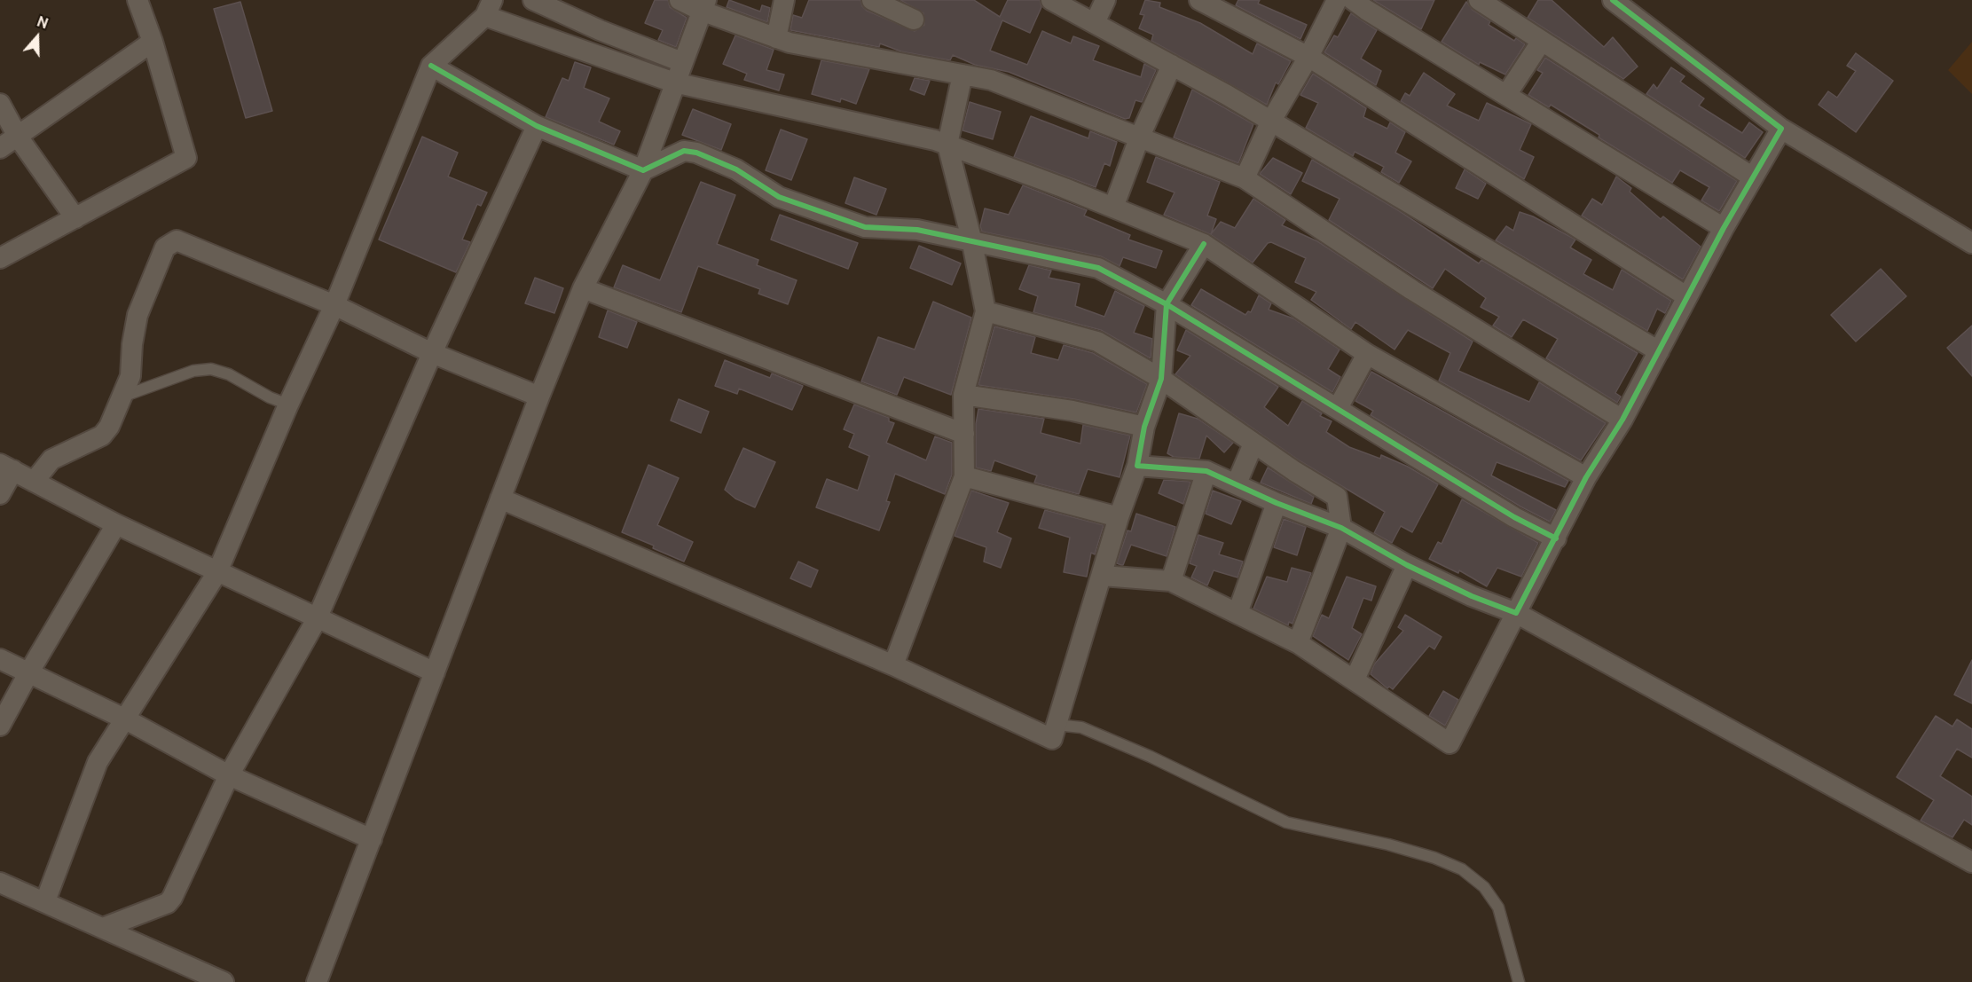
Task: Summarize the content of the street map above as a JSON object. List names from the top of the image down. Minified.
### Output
{"north":"top"}
